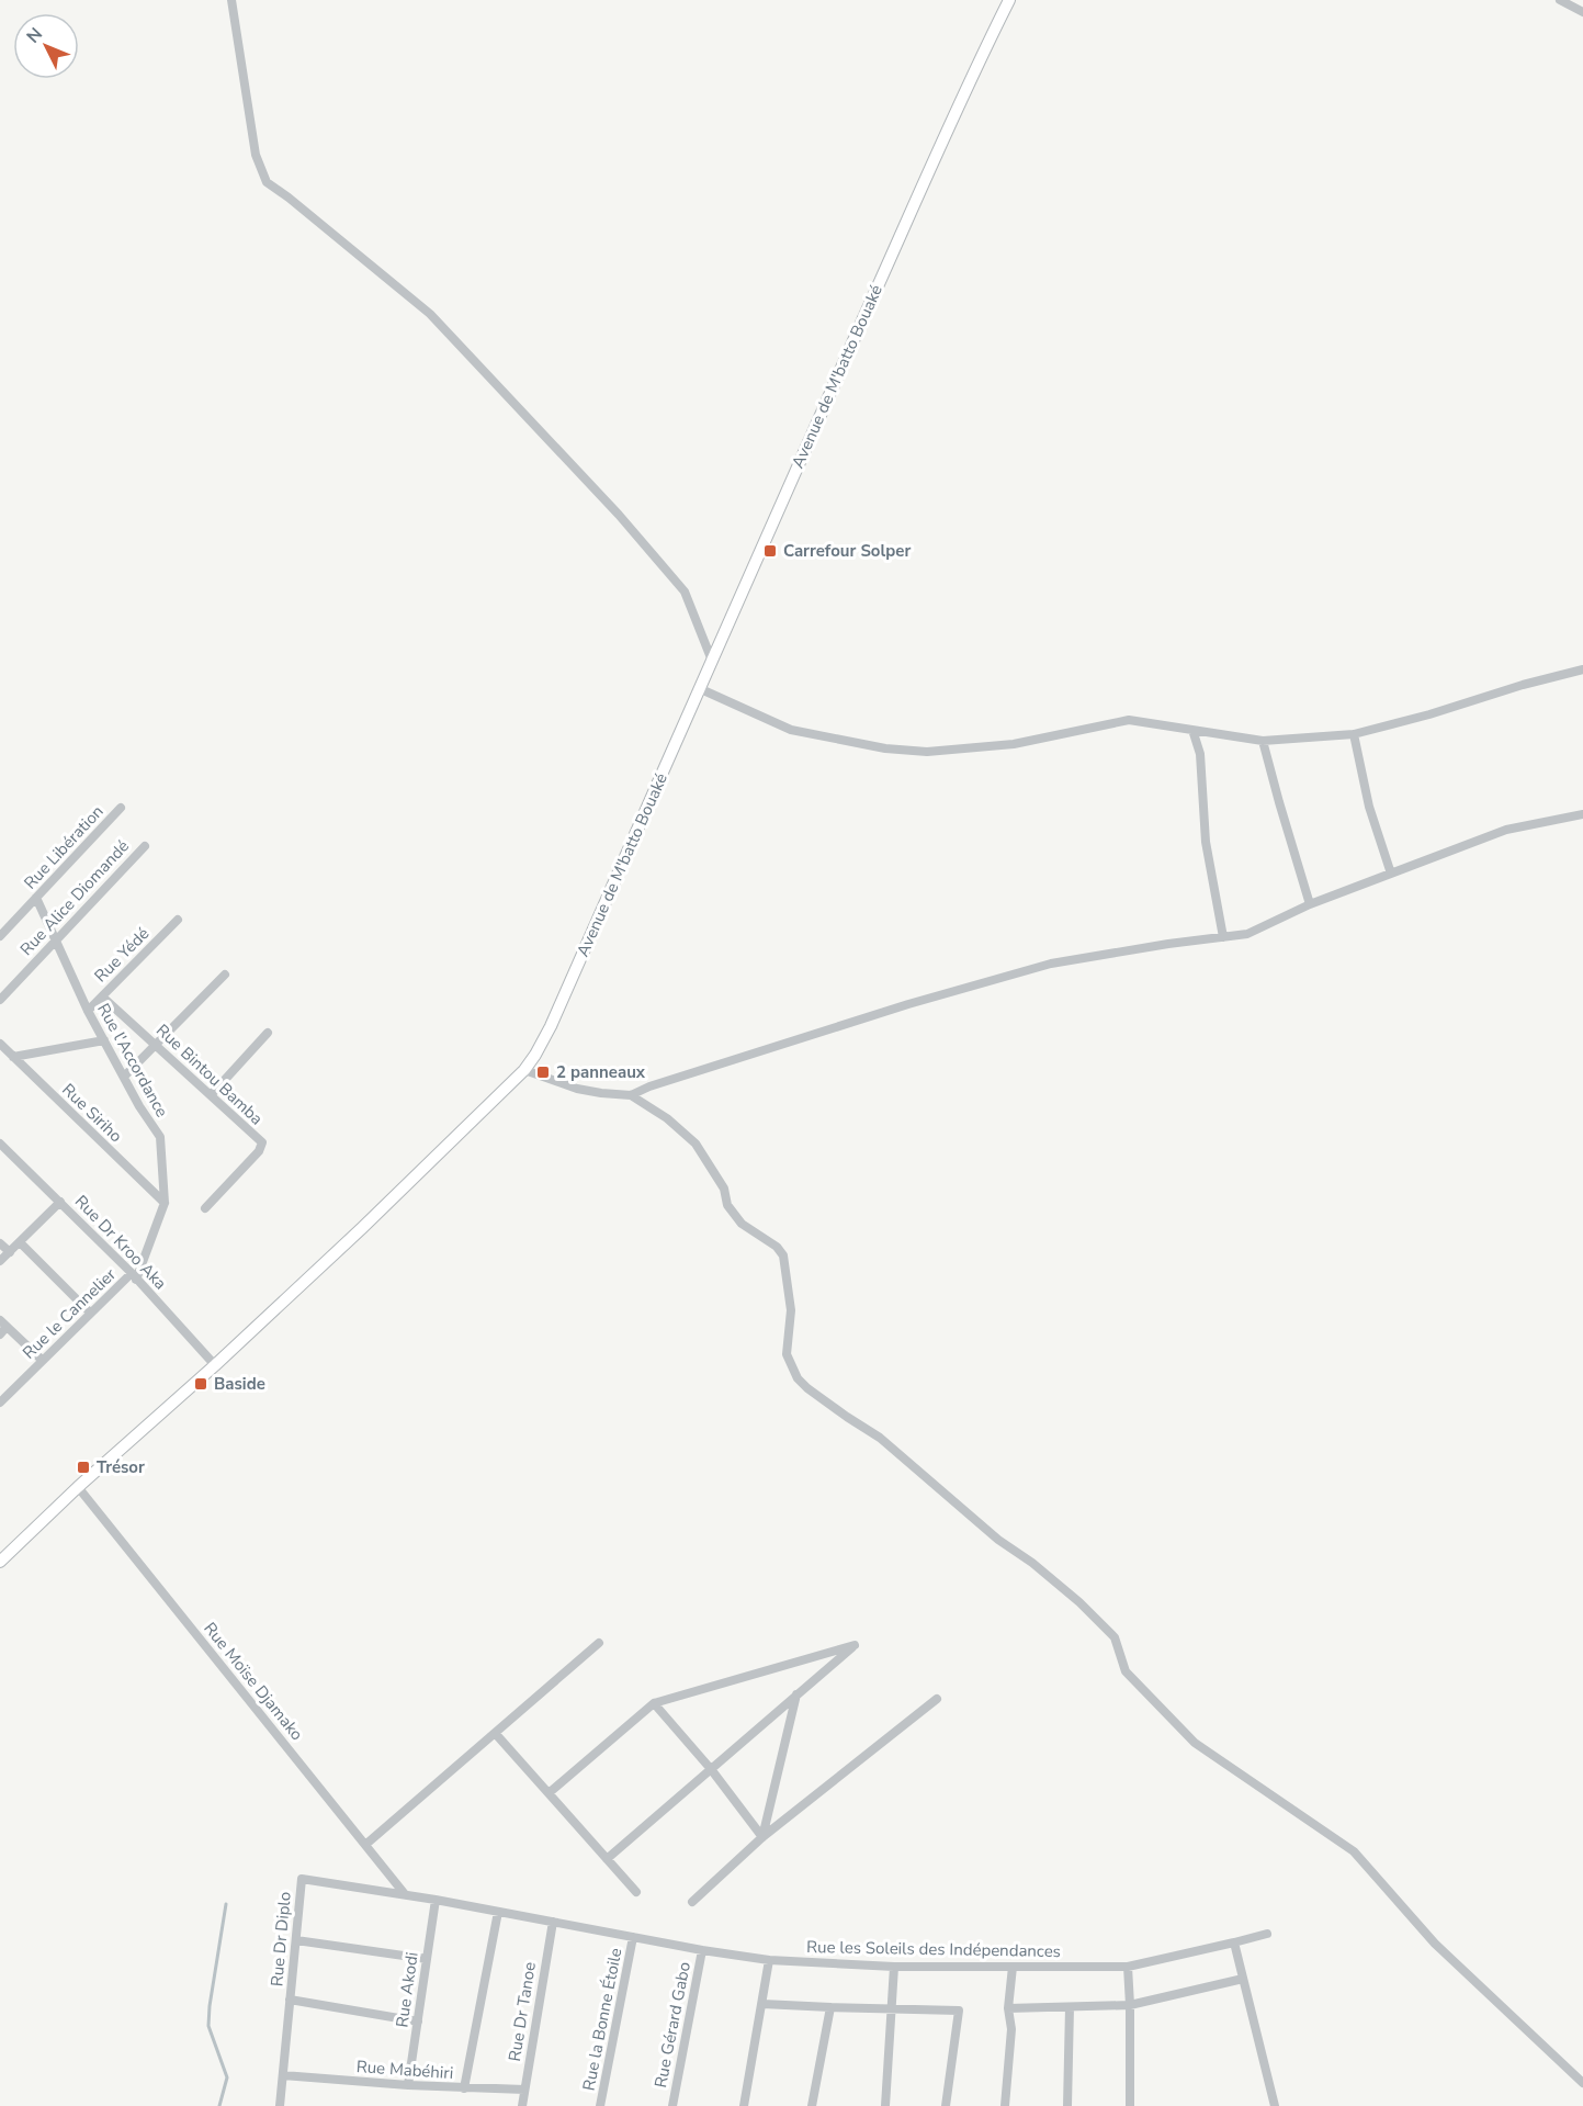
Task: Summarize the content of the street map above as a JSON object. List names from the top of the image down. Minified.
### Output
{"streets":{"street":["Avenue de M'batto Bouaké","Rue Libération","Rue Alice Diomandé","Rue Yédé","Rue l'Accordance","Rue Bintou Bamba","Rue Siriho","Rue Dr Kroo Aka","Rue le Cannelier","Rue Moïse Djamako","Rue Dr Diplo","Rue les Soleils des Indépendances","Rue Akodi","Rue Dr Tanoe","Rue la Bonne Étoile","Rue Gérard Gabo","Rue Mabéhiri"]},"crossings":[["Avenue de M'batto Bouaké","Rue Dr Kroo Aka"],["Avenue de M'batto Bouaké","Rue Moïse Djamako"],["Rue Libération","Rue l'Accordance"],["Rue Alice Diomandé","Rue l'Accordance"],["Rue Yédé","Rue l'Accordance"],["Rue Yédé","Rue Bintou Bamba"],["Rue l'Accordance","Rue Siriho"],["Rue l'Accordance","Rue Dr Kroo Aka"],["Rue l'Accordance","Rue le Cannelier"],["Rue Dr Kroo Aka","Rue le Cannelier"],["Rue Moïse Djamako","Rue Dr Diplo"],["Rue Moïse Djamako","Rue les Soleils des Indépendances"],["Rue Dr Diplo","Rue les Soleils des Indépendances"],["Rue Dr Diplo","Rue Mabéhiri"],["Rue les Soleils des Indépendances","Rue Akodi"],["Rue les Soleils des Indépendances","Rue Dr Tanoe"],["Rue les Soleils des Indépendances","Rue la Bonne Étoile"],["Rue les Soleils des Indépendances","Rue Gérard Gabo"],["Rue Akodi","Rue Mabéhiri"],["Rue Dr Tanoe","Rue Mabéhiri"]],"places":{"transit":["Carrefour Solper","2 panneaux","Baside","Trésor"]},"north":"top left"}
